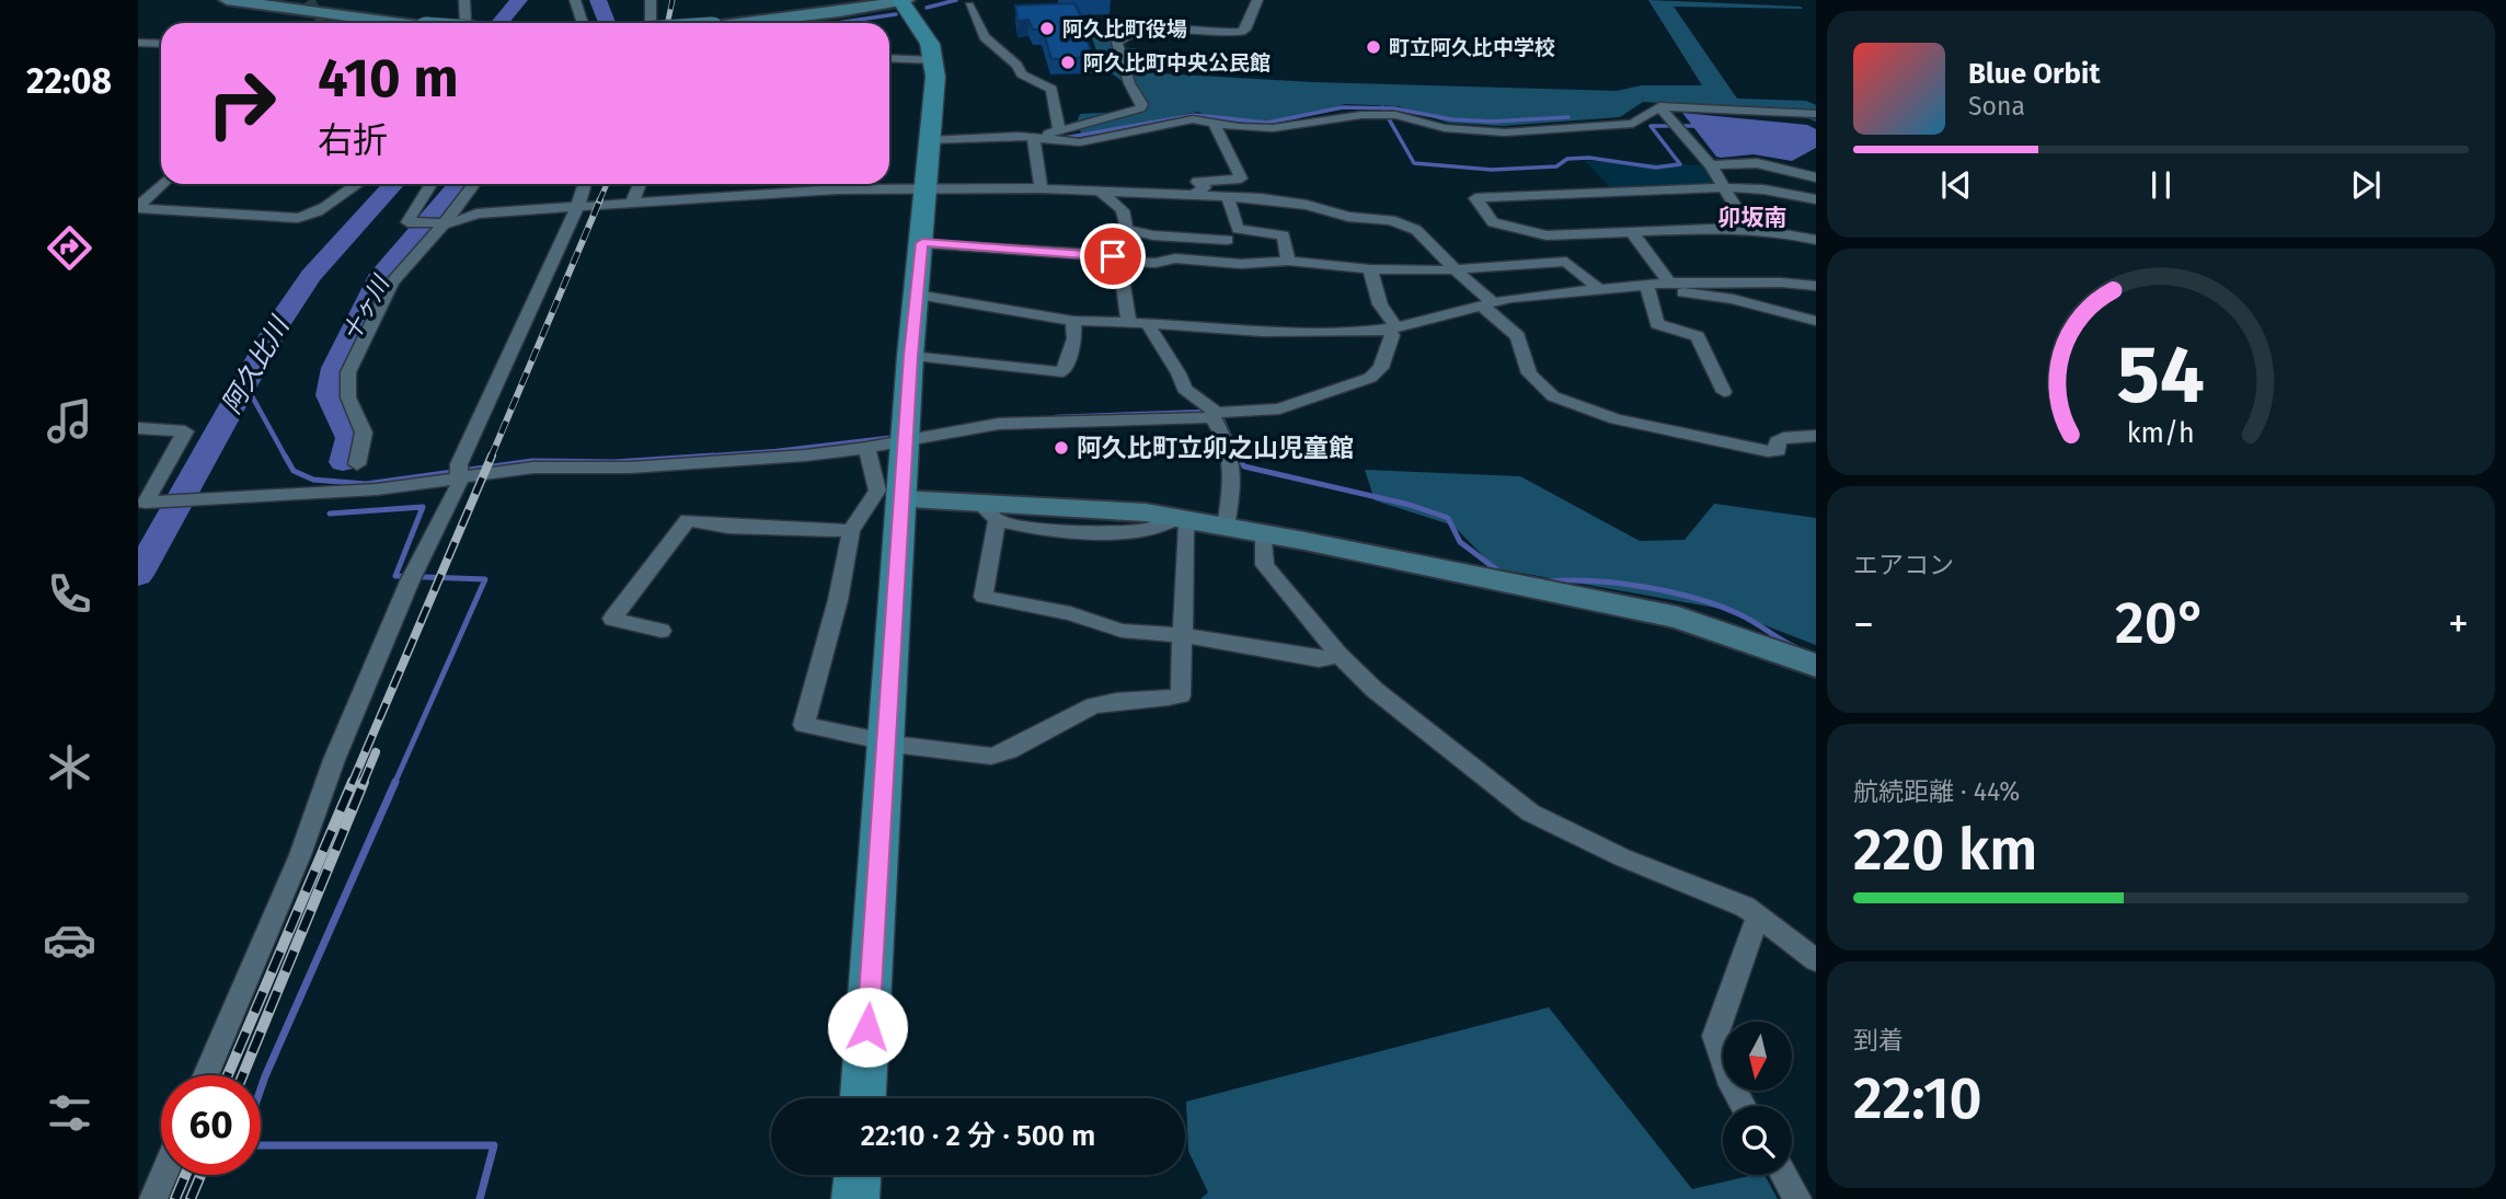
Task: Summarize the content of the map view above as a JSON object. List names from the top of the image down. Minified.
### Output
{"districts":["卯坂南"],"water":["十ヶ川","阿久比川"],"places":["阿久比町役場","町立阿久比中学校","阿久比町中央公民館","阿久比町立卯之山児童館"],"north":"bottom","page":{"tabs":"22:08","turn":["410 m","右折"],"song":["Blue Orbit","Sona"],"tile":["エアコン",["航続距離 · 44%","220 km"],["到着","22:10"]],"heat":["−","20°","+"],"limit":"60","trip":"22:10 · 2 分 · 500 m","gauge":["54","km/h"]}}
